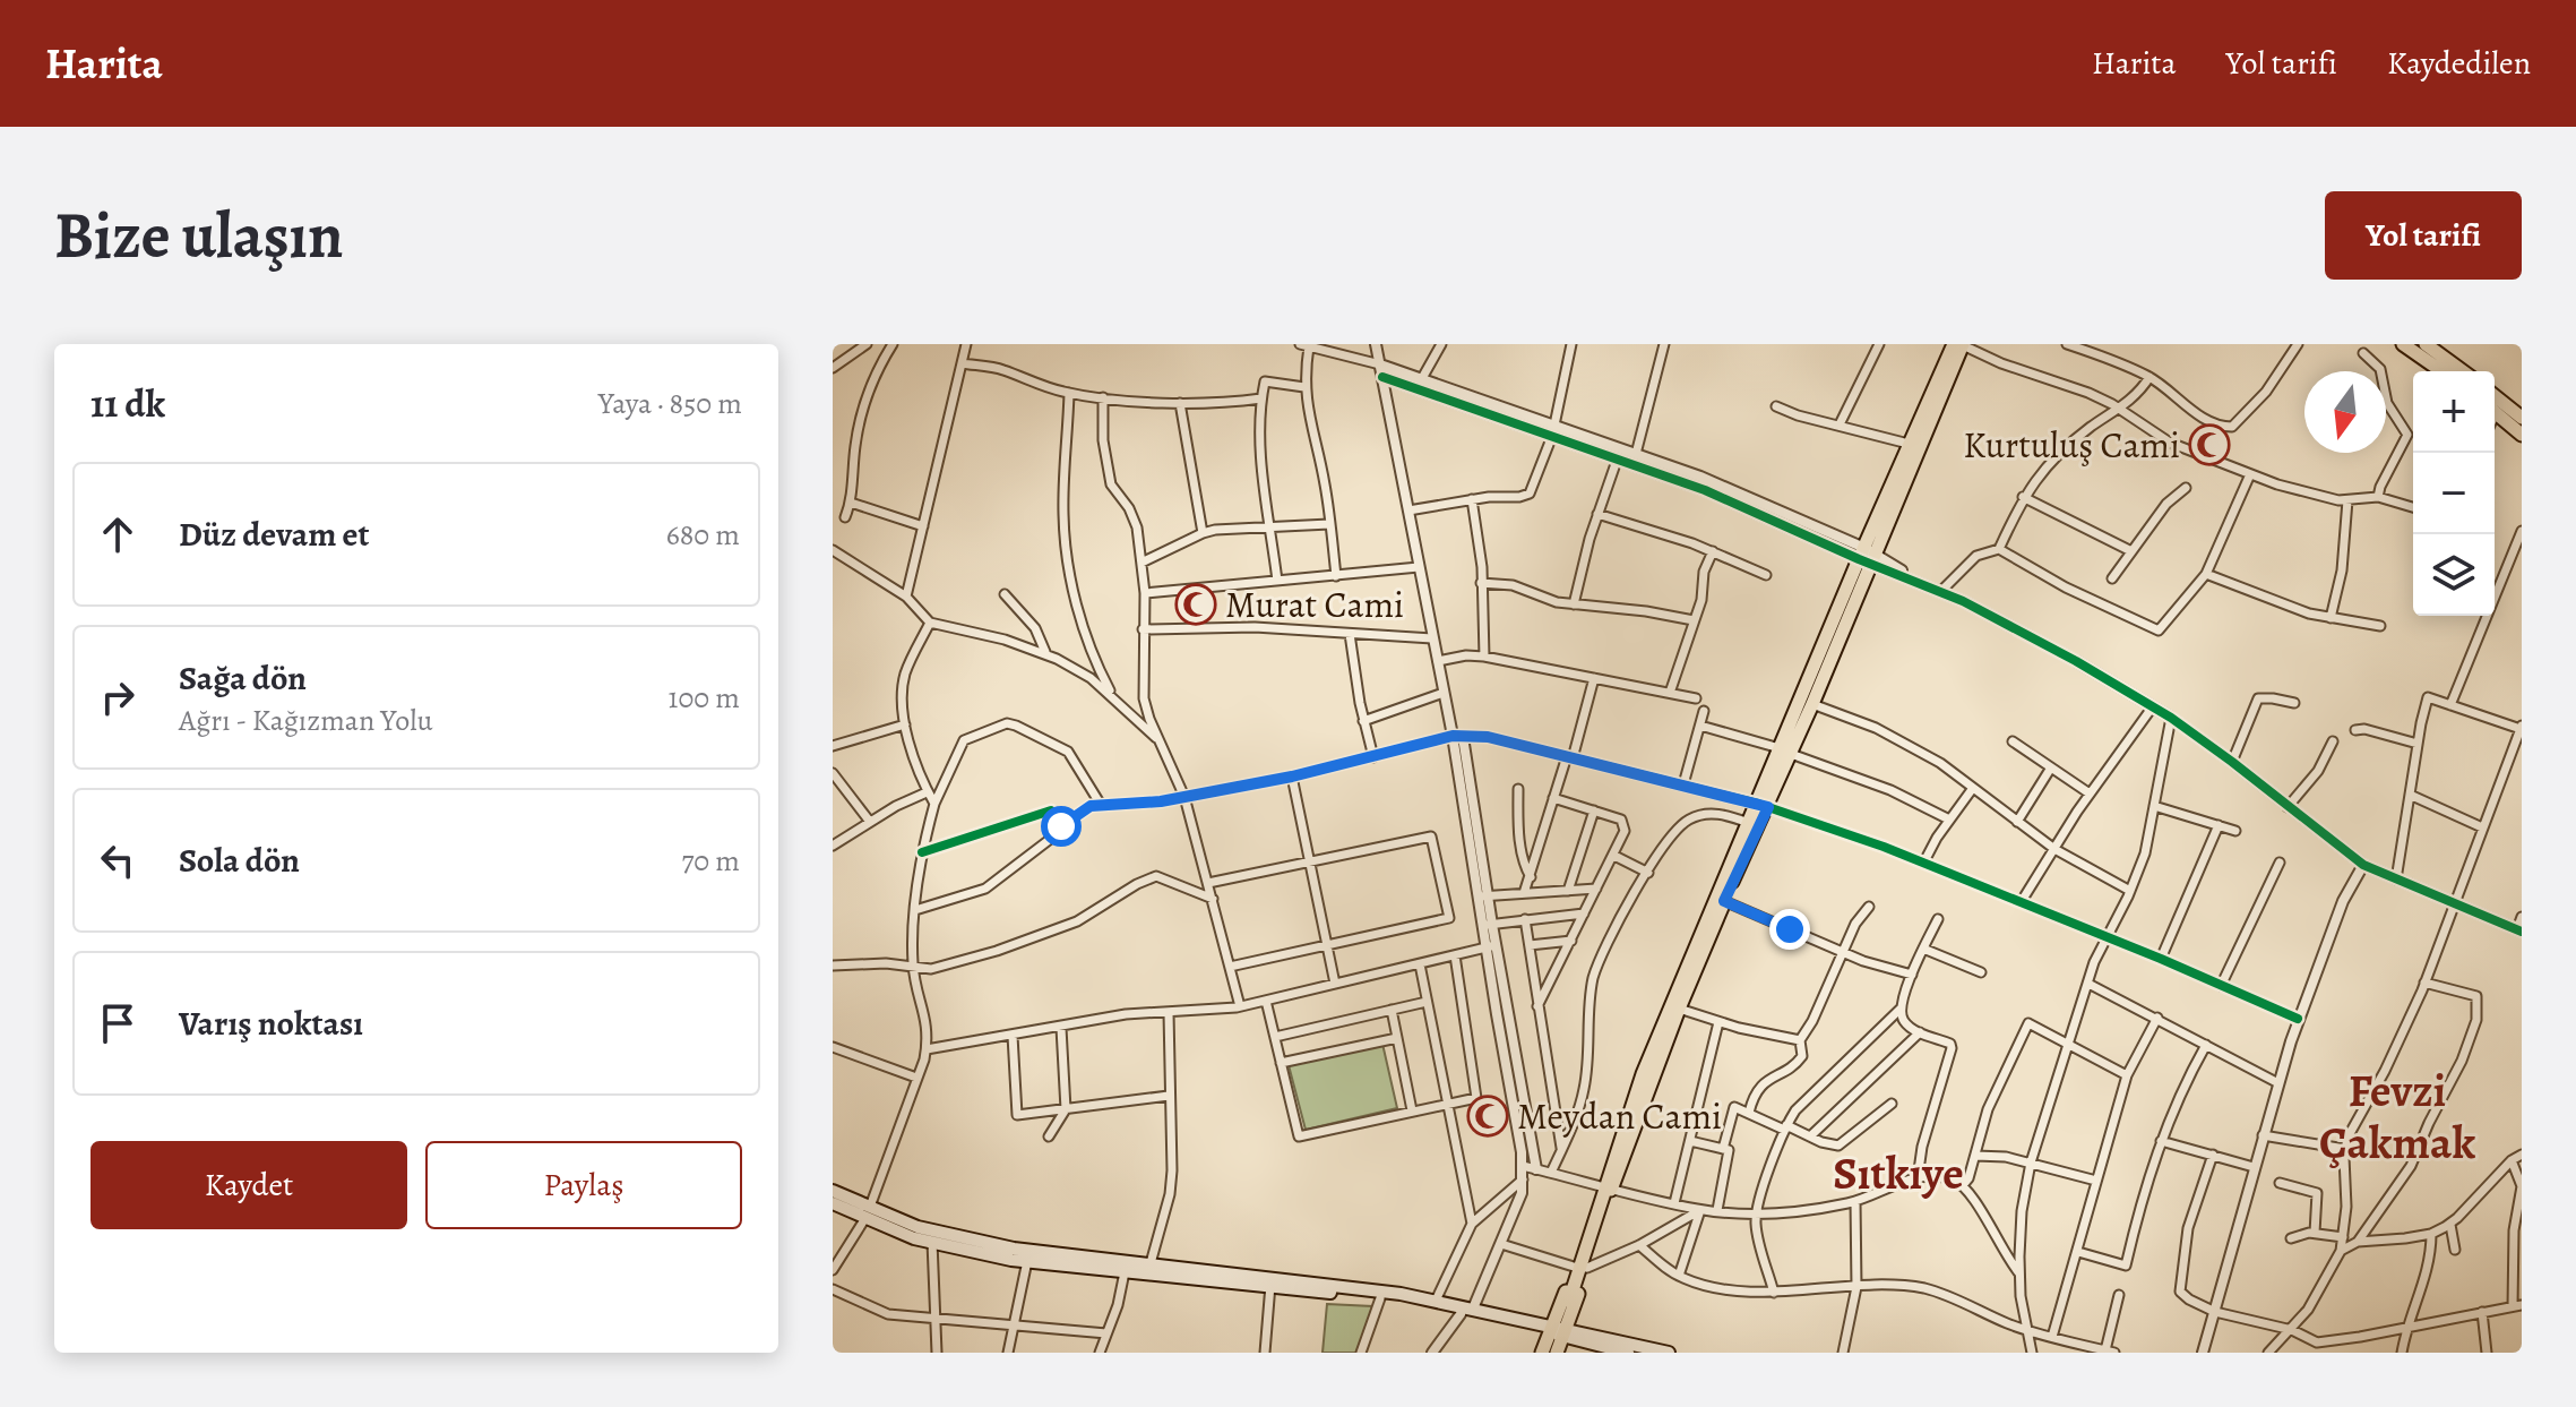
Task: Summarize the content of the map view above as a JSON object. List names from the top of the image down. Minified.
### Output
{"districts":["Fevzi Çakmak","Sıtkıye"],"places":{"mosque":["Kurtuluş Cami","Murat Cami","Meydan Cami"]},"north":"bottom","page":{"header":"Harita","nav":["Harita","Yol tarifi","Kaydedilen"],"buttons":["Yol tarifi",["Kaydet","Paylaş"]],"title":"Bize ulaşın","heading":["11 dk","Yaya · 850 m"],"map_buttons":["+","−"],"list":[["Düz devam et","680 m"],["Sağa dön","Ağrı - Kağızman Yolu","100 m"],["Sola dön","70 m"],"Varış noktası"]}}
